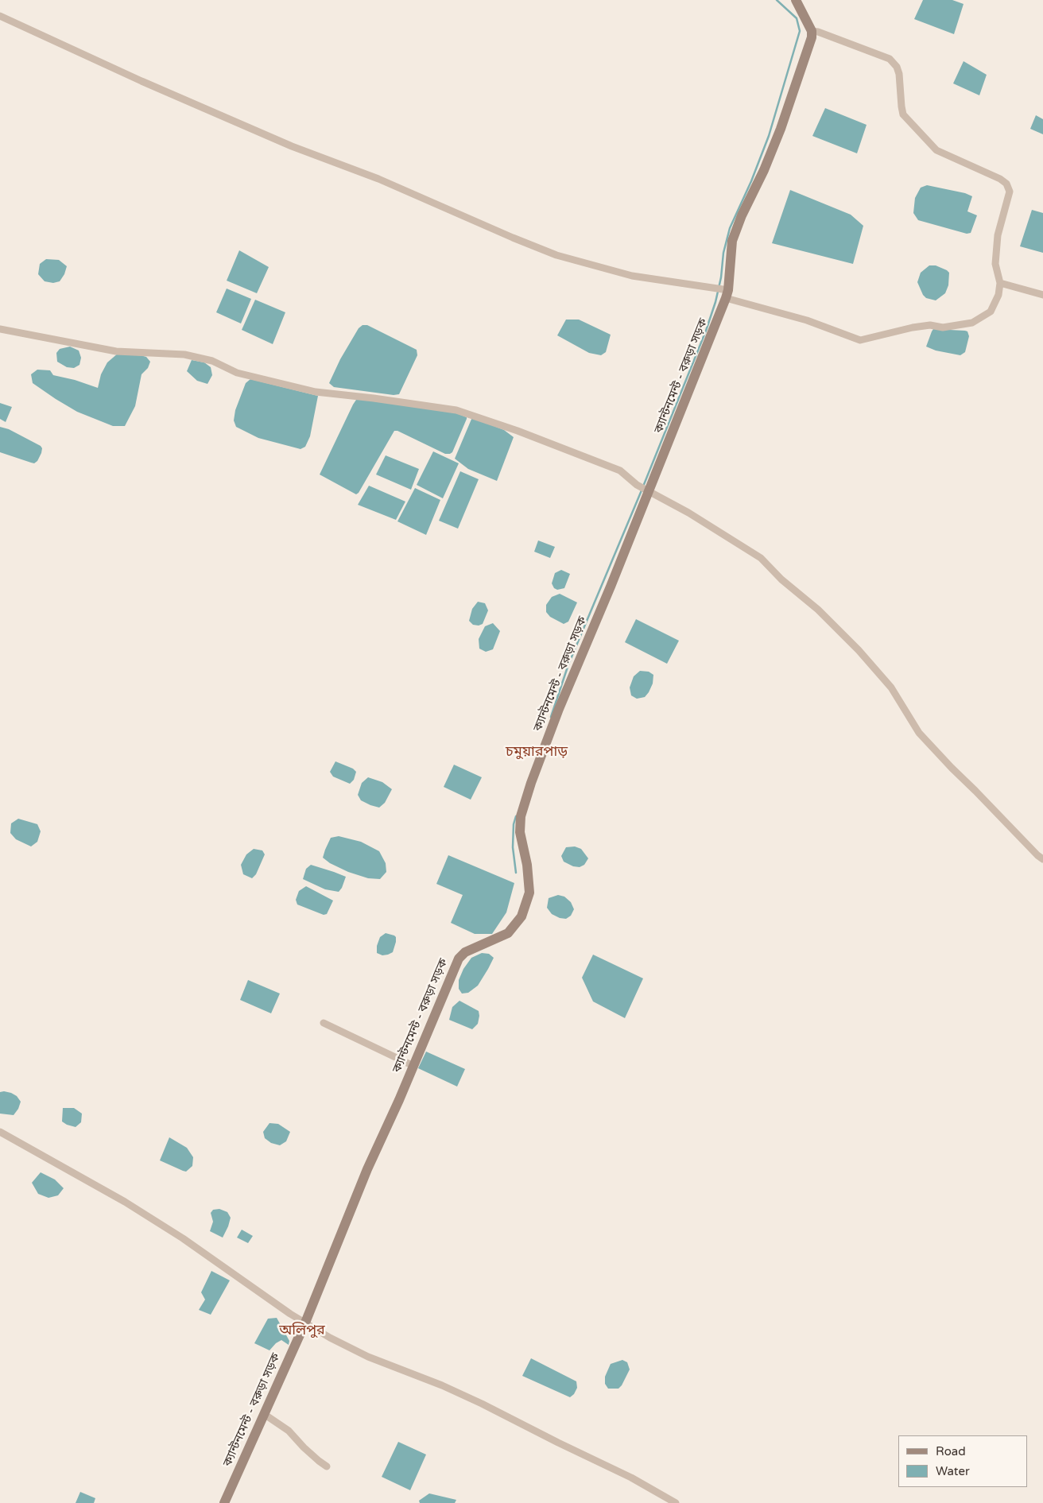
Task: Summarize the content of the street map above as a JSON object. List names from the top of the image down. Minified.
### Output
{"streets":{"main road":["ক্যান্টনমেন্ট - বরুড়া সড়ক"]},"districts":["চমুয়ারপাড়","অলিপুর"],"legend":["Road","Water"]}
